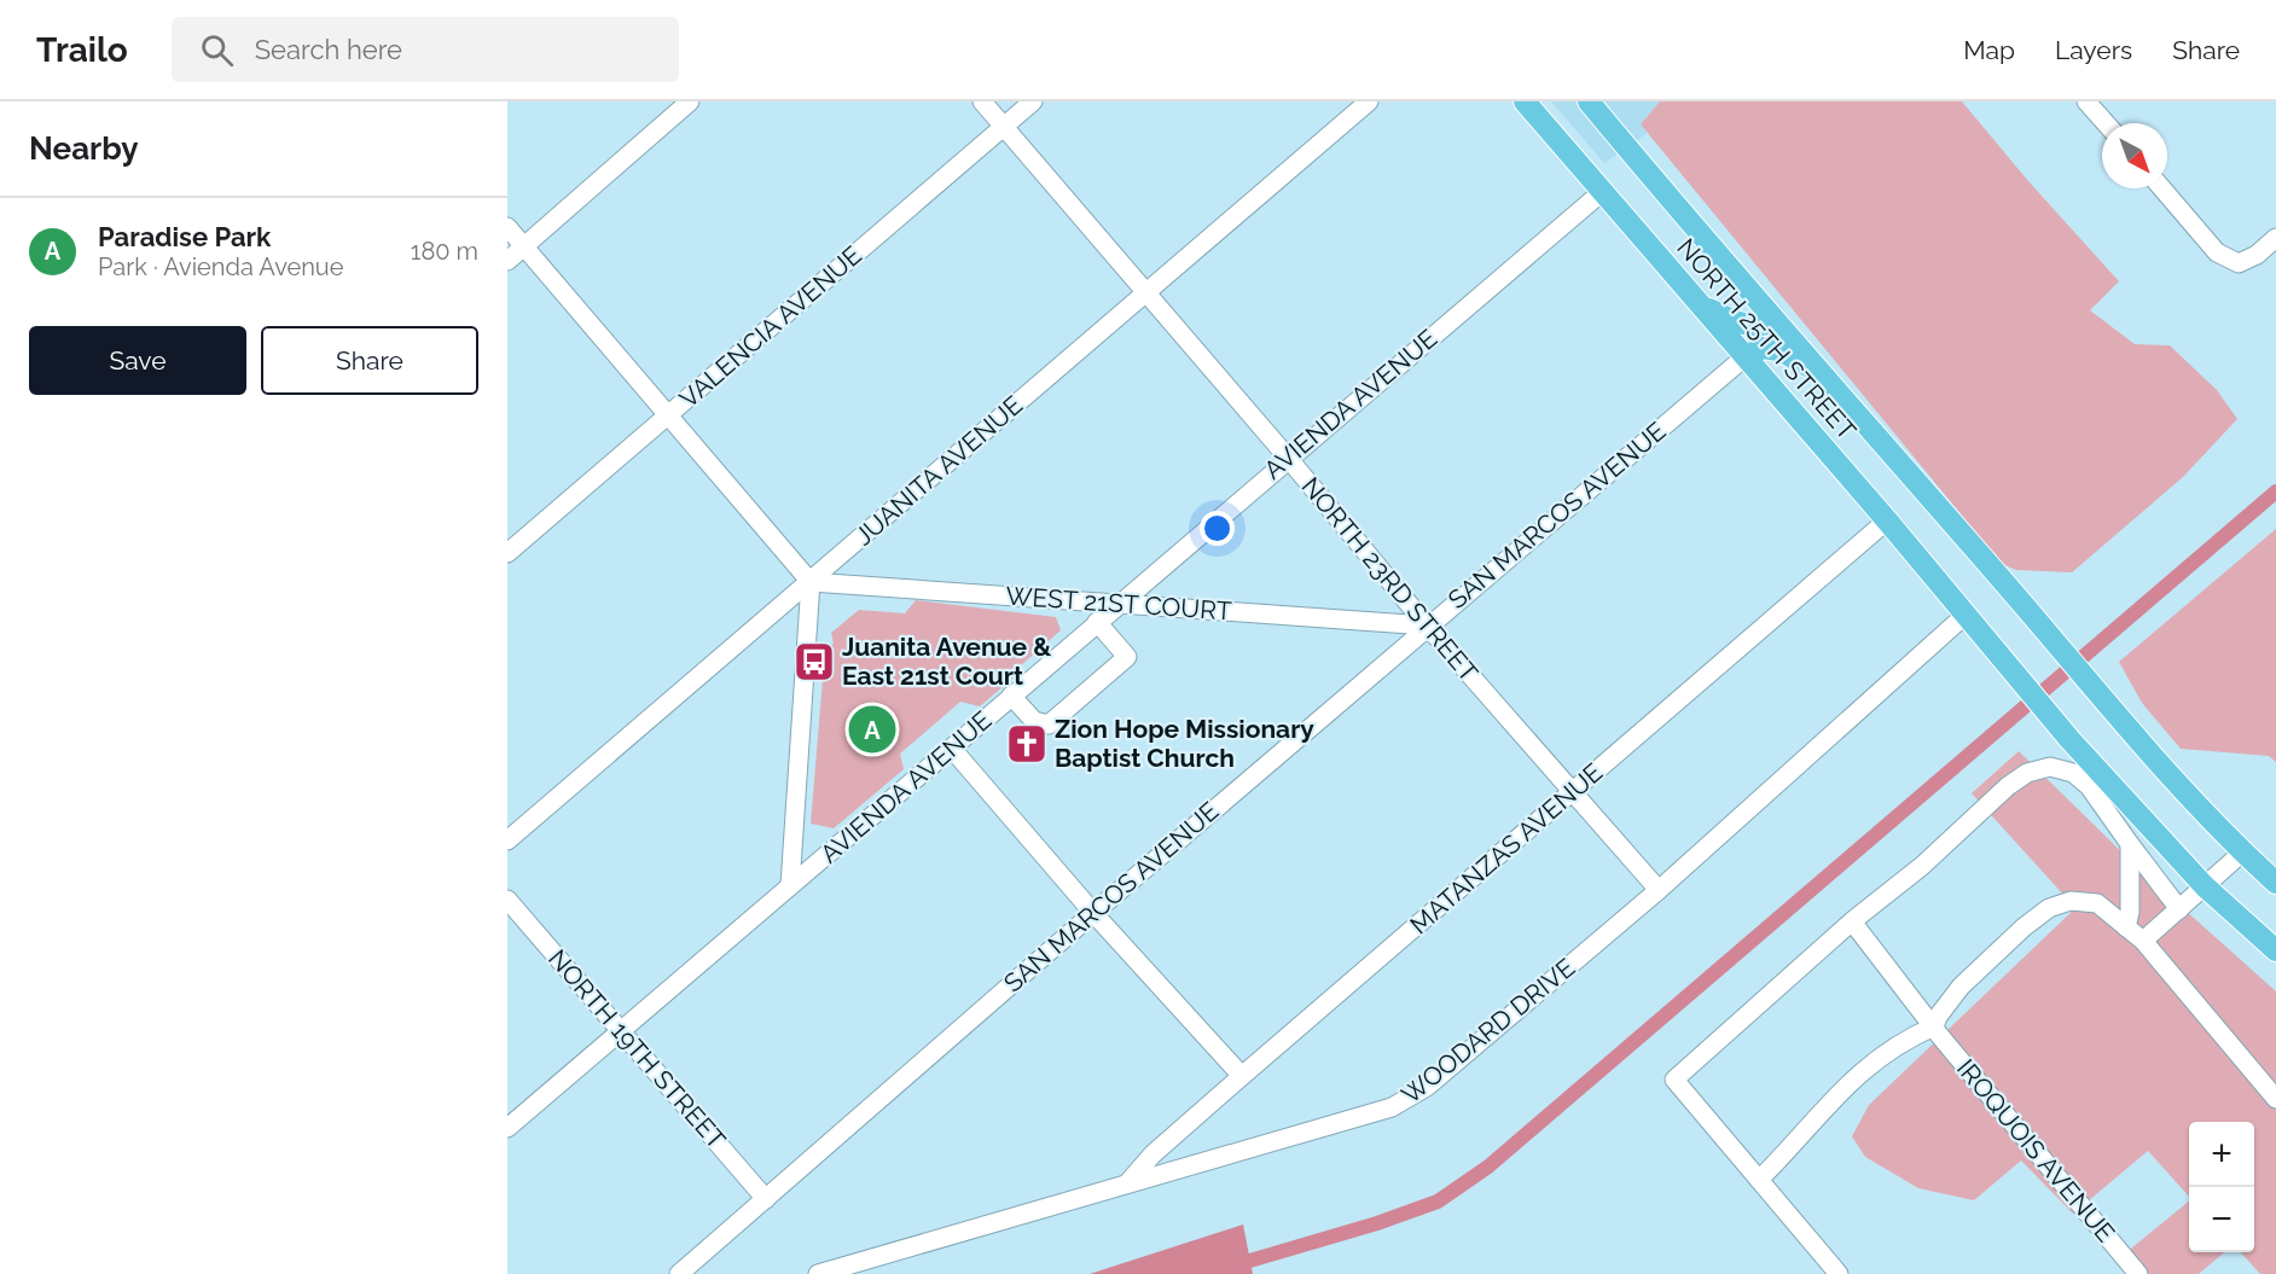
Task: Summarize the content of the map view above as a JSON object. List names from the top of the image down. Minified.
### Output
{"streets":{"main road":["NORTH 25TH STREET"],"street":["VALENCIA AVENUE","AVIENDA AVENUE","JUANITA AVENUE","SAN MARCOS AVENUE","NORTH 23RD STREET","WEST 21ST COURT","MATANZAS AVENUE","WOODARD DRIVE","NORTH 19TH STREET","IROQUOIS AVENUE"]},"crossings":[["VALENCIA AVENUE","NORTH 23RD STREET"],["NORTH 25TH STREET","AVIENDA AVENUE"],["NORTH 25TH STREET","SAN MARCOS AVENUE"],["NORTH 25TH STREET","MATANZAS AVENUE"],["NORTH 25TH STREET","WOODARD DRIVE"],["AVIENDA AVENUE","NORTH 23RD STREET"],["AVIENDA AVENUE","WEST 21ST COURT"],["AVIENDA AVENUE","NORTH 19TH STREET"],["JUANITA AVENUE","NORTH 23RD STREET"],["JUANITA AVENUE","WEST 21ST COURT"],["SAN MARCOS AVENUE","NORTH 23RD STREET"],["SAN MARCOS AVENUE","WEST 21ST COURT"],["SAN MARCOS AVENUE","NORTH 19TH STREET"],["NORTH 23RD STREET","WEST 21ST COURT"],["NORTH 23RD STREET","MATANZAS AVENUE"],["NORTH 23RD STREET","WOODARD DRIVE"],["MATANZAS AVENUE","WOODARD DRIVE"]],"places":{"bus stop":["Juanita Avenue & East 21st Court"],"church":["Zion Hope Missionary Baptist Church"]},"north":"bottom right","page":{"header":"Trailo","search":"Search here","nav":["Map","Layers","Share"],"heading":"Nearby","list":[{"mark":"A","name":"Paradise Park","note":"Park · Avienda Avenue","value":"180 m"}],"buttons":["Save","Share"],"pins":"A","map_buttons":["+","−"]}}
